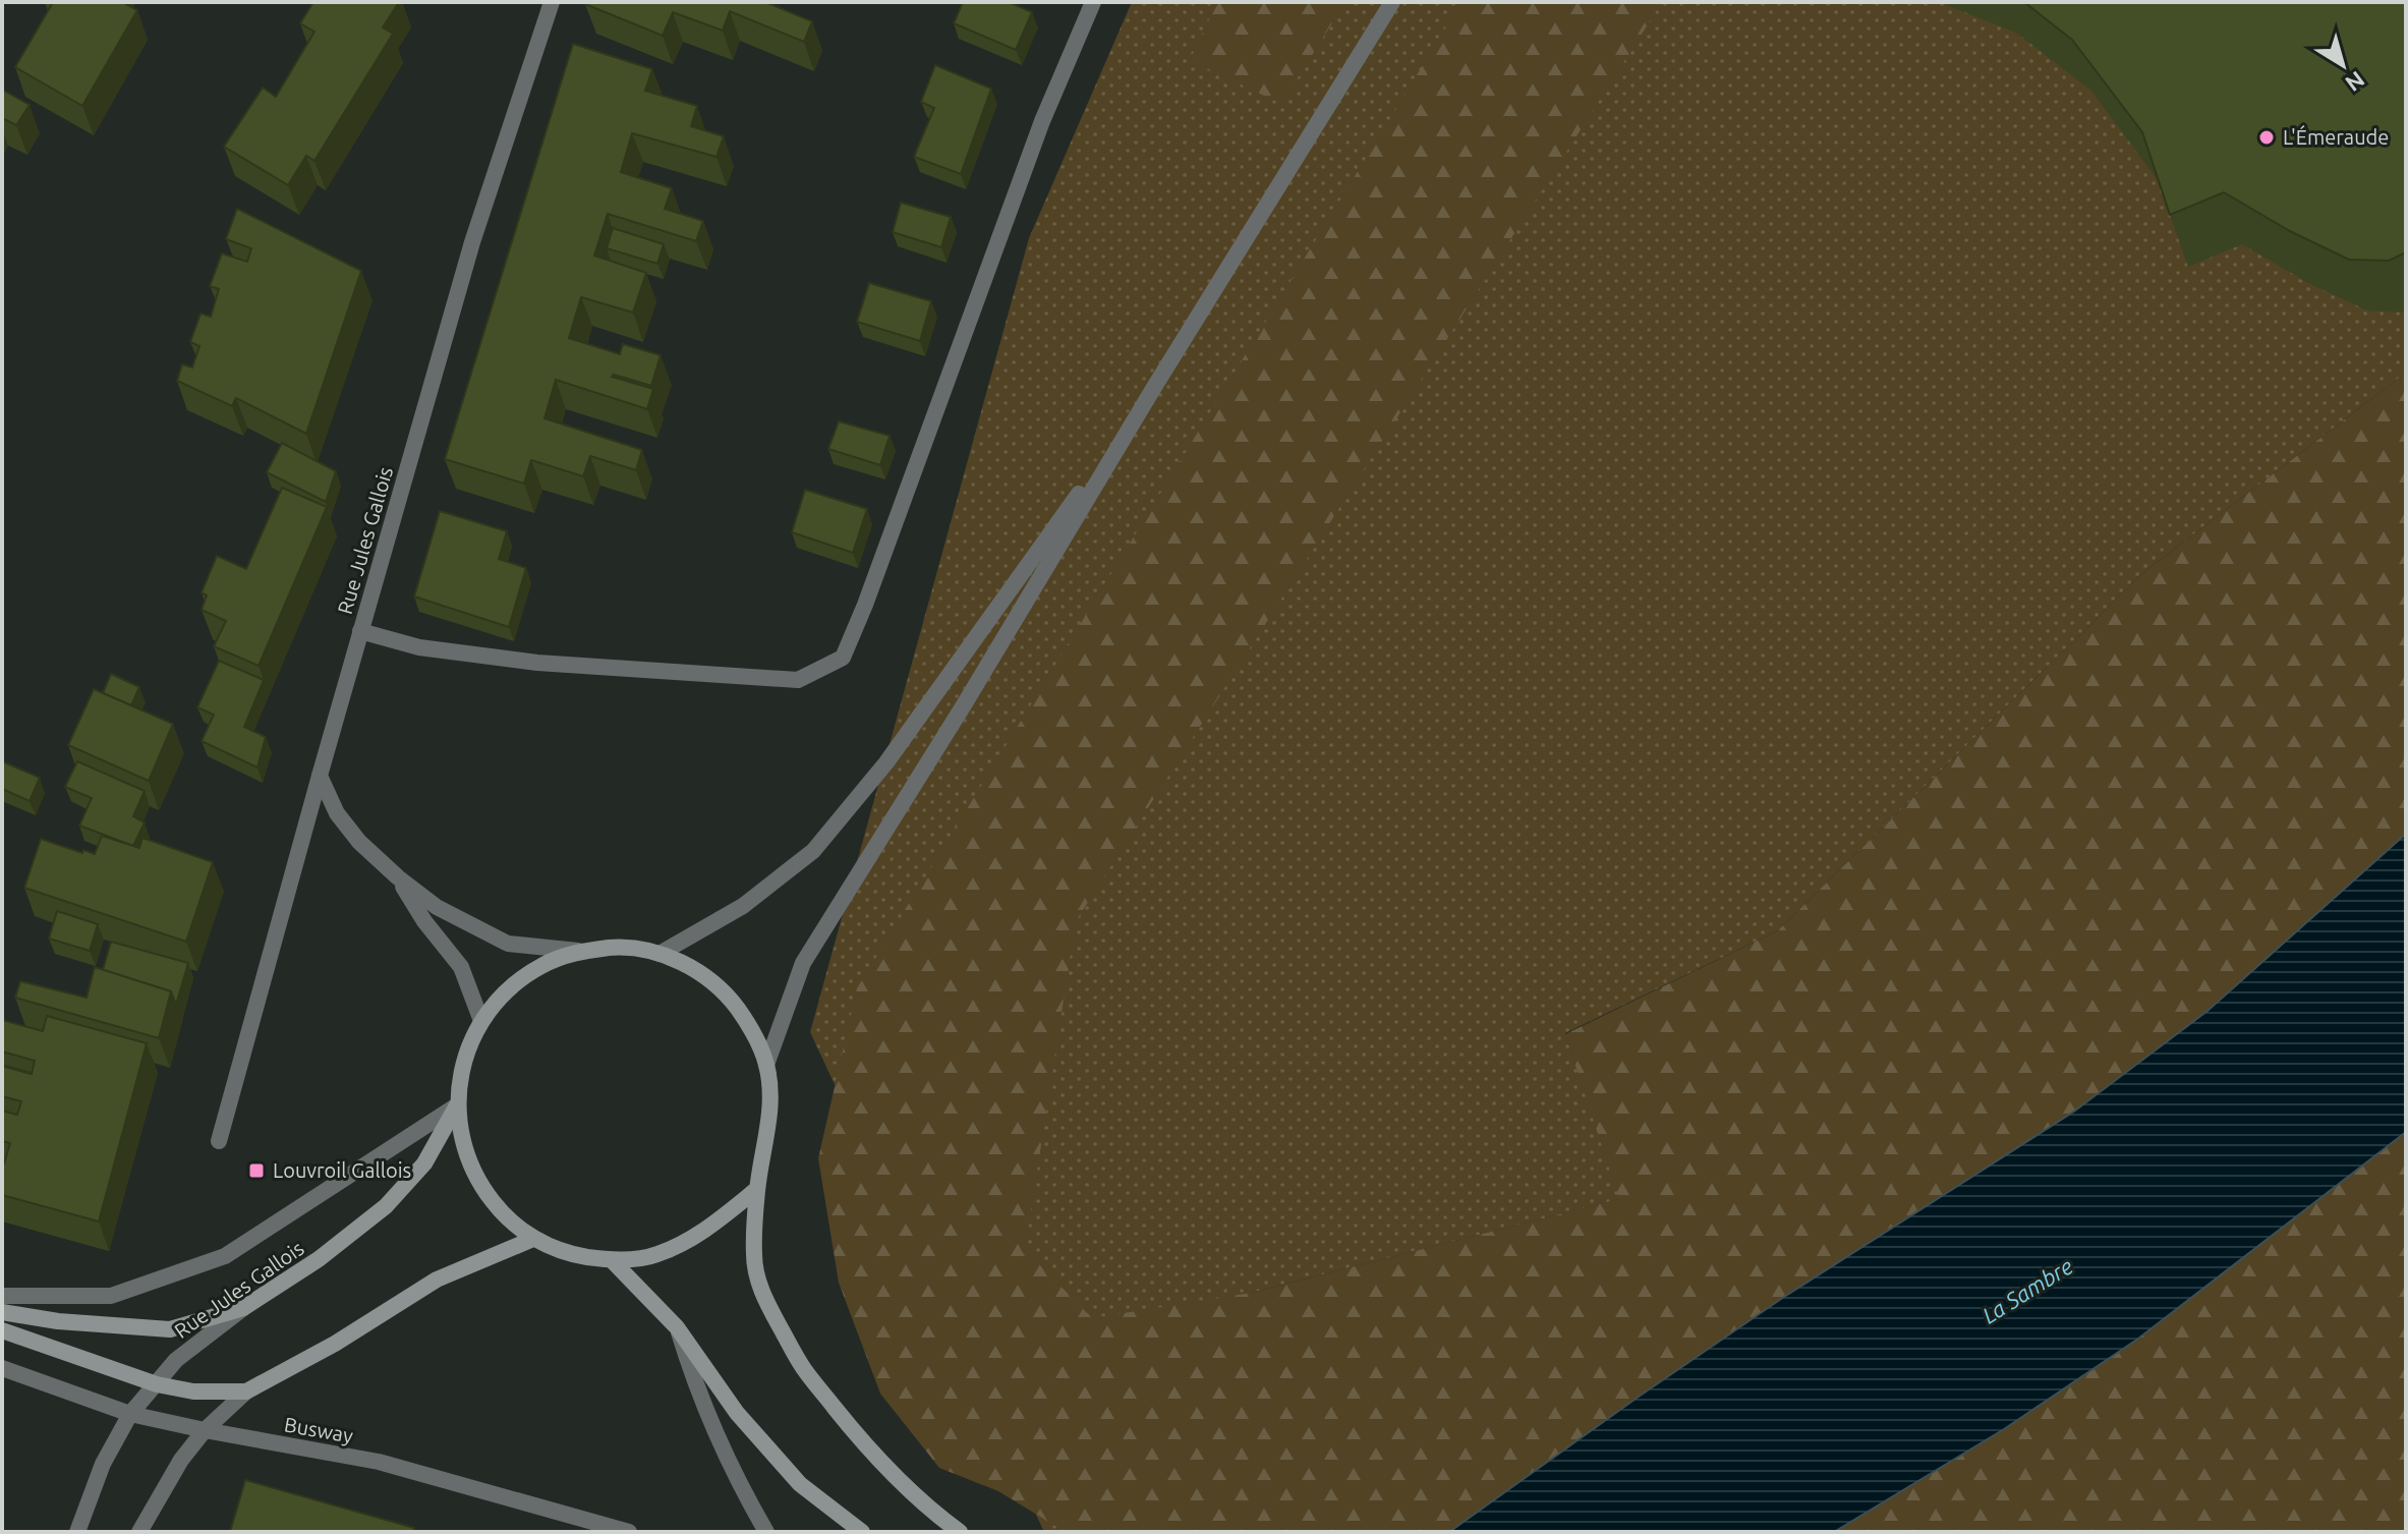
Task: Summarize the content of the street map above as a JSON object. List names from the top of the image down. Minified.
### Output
{"streets":{"main road":["Rue Jules Gallois"],"street":["Busway"]},"crossings":[["Rue Jules Gallois","Busway"]],"water":["La Sambre"],"places":{"other":["L'Émeraude"],"transit":["Louvroil Gallois"]},"north":"bottom right"}
